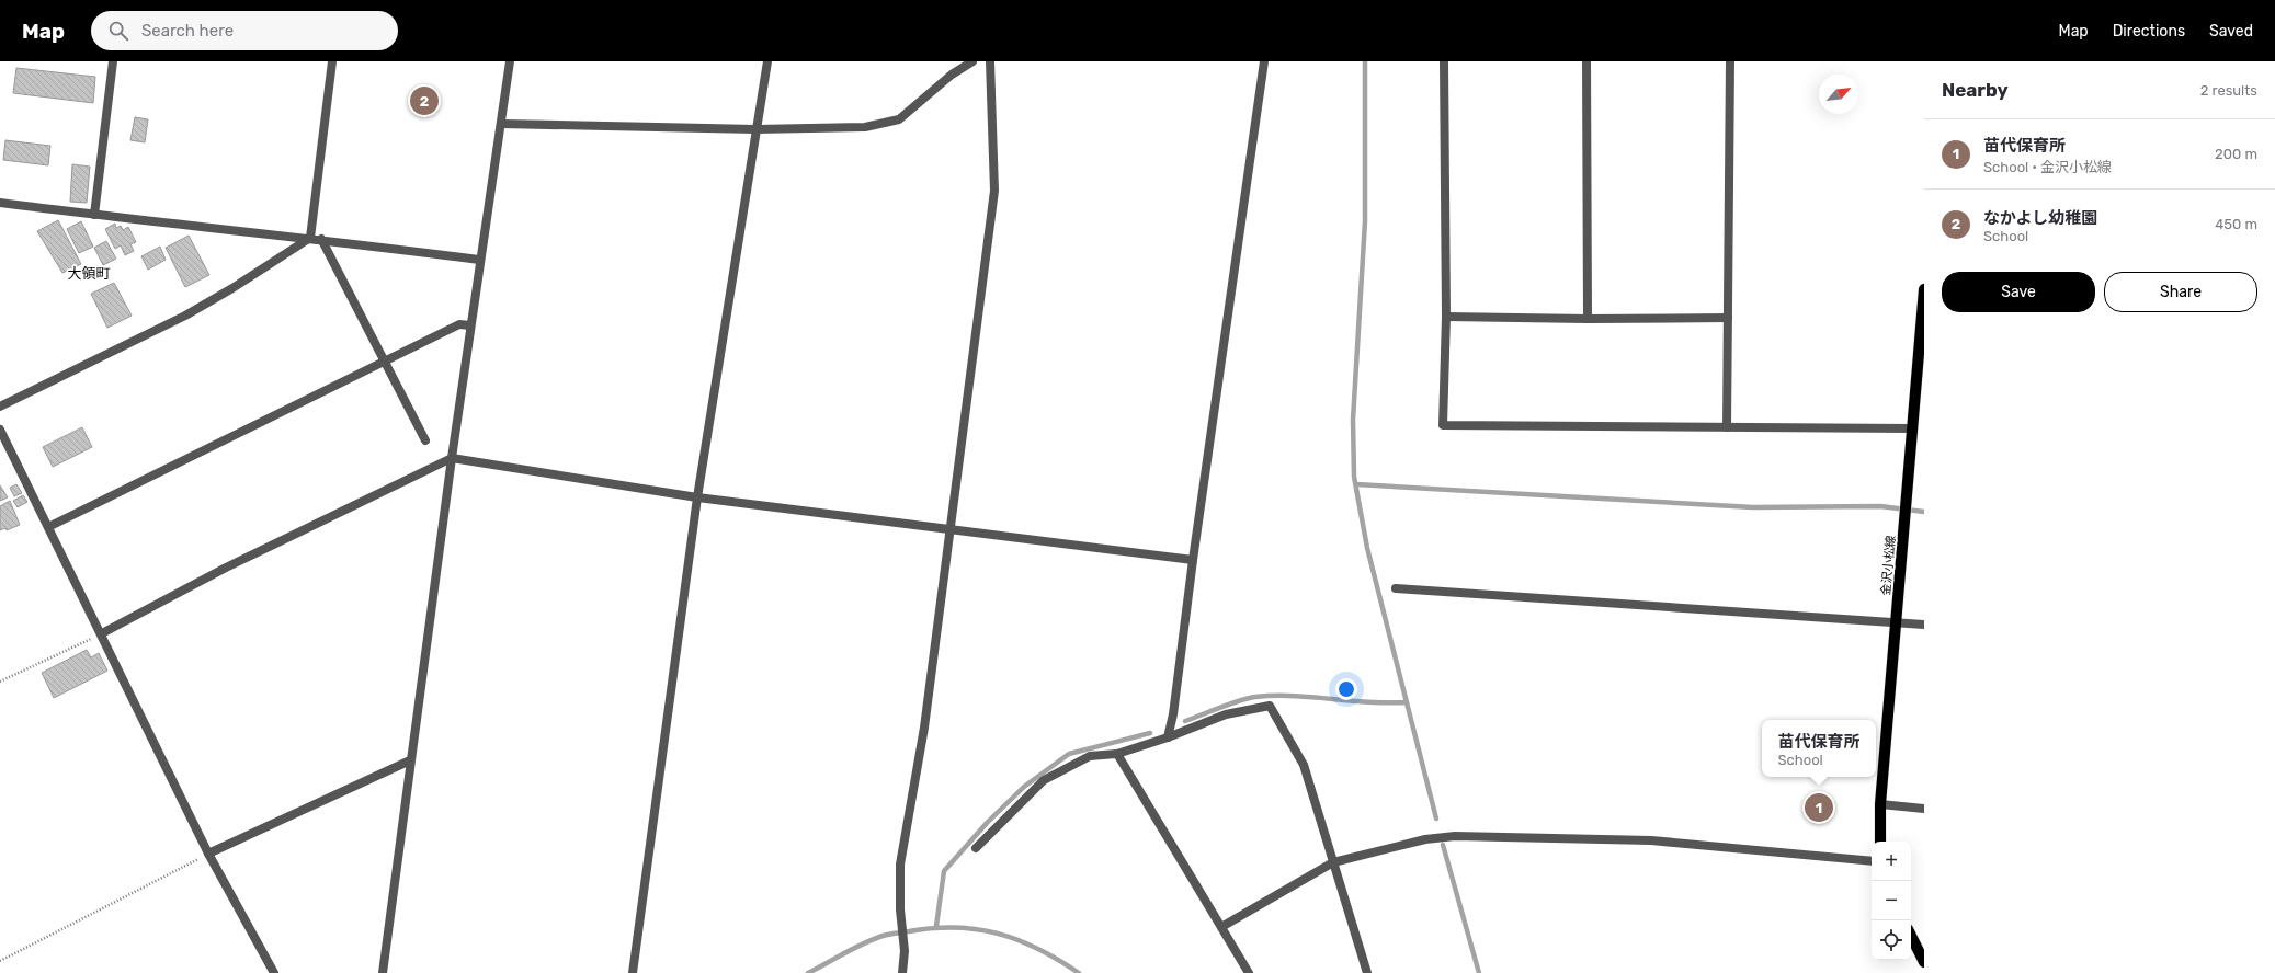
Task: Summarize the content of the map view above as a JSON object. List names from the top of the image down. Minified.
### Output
{"streets":{"main road":["金沢小松線"]},"districts":["大領町"],"north":"top right","page":{"header":"Map","search":"Search here","nav":["Map","Directions","Saved"],"heading":["Nearby","2 results"],"pins":["2","1"],"list":[{"mark":"1","name":"苗代保育所","note":"School · 金沢小松線","value":"200 m"},{"mark":"2","name":"なかよし幼稚園","note":"School","value":"450 m"}],"buttons":["Save","Share"],"popup":["苗代保育所","School"],"map_buttons":["+","−"]}}
